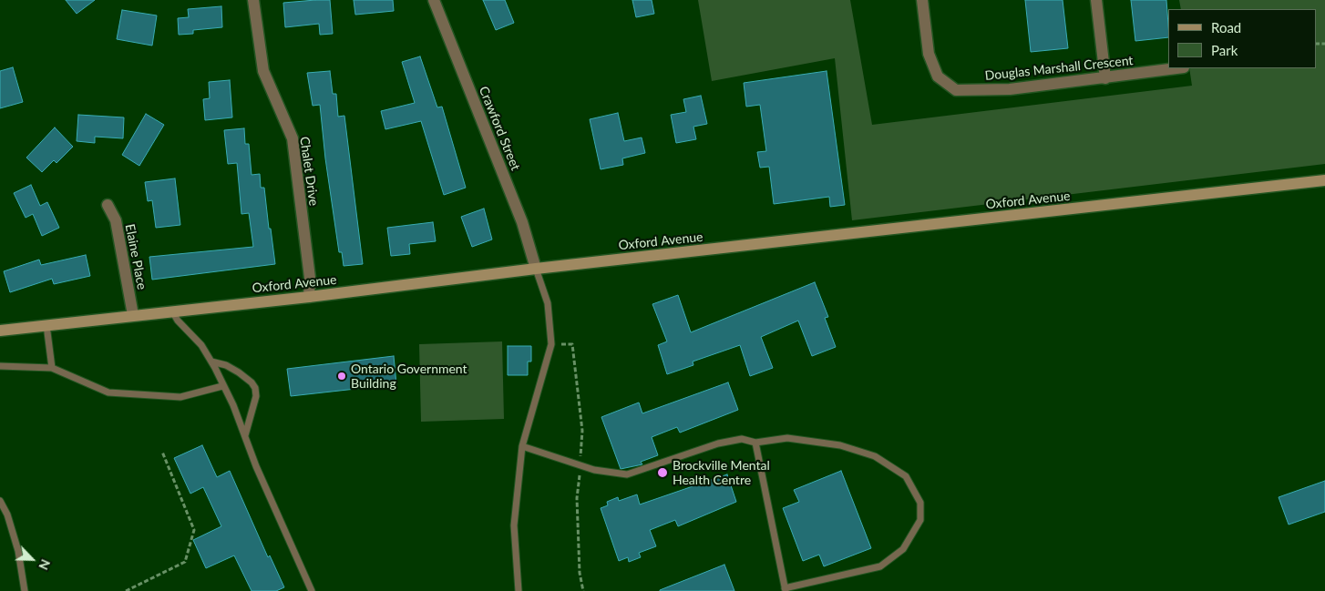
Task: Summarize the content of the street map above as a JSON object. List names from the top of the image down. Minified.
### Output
{"streets":{"street":["Douglas Marshall Crescent","Crawford Street","Chalet Drive","Oxford Avenue","Elaine Place"]},"crossings":[["Crawford Street","Oxford Avenue"],["Chalet Drive","Oxford Avenue"],["Oxford Avenue","Elaine Place"]],"places":["Ontario Government Building","Brockville Mental Health Centre"],"legend":["Road","Park"],"north":"bottom right"}
